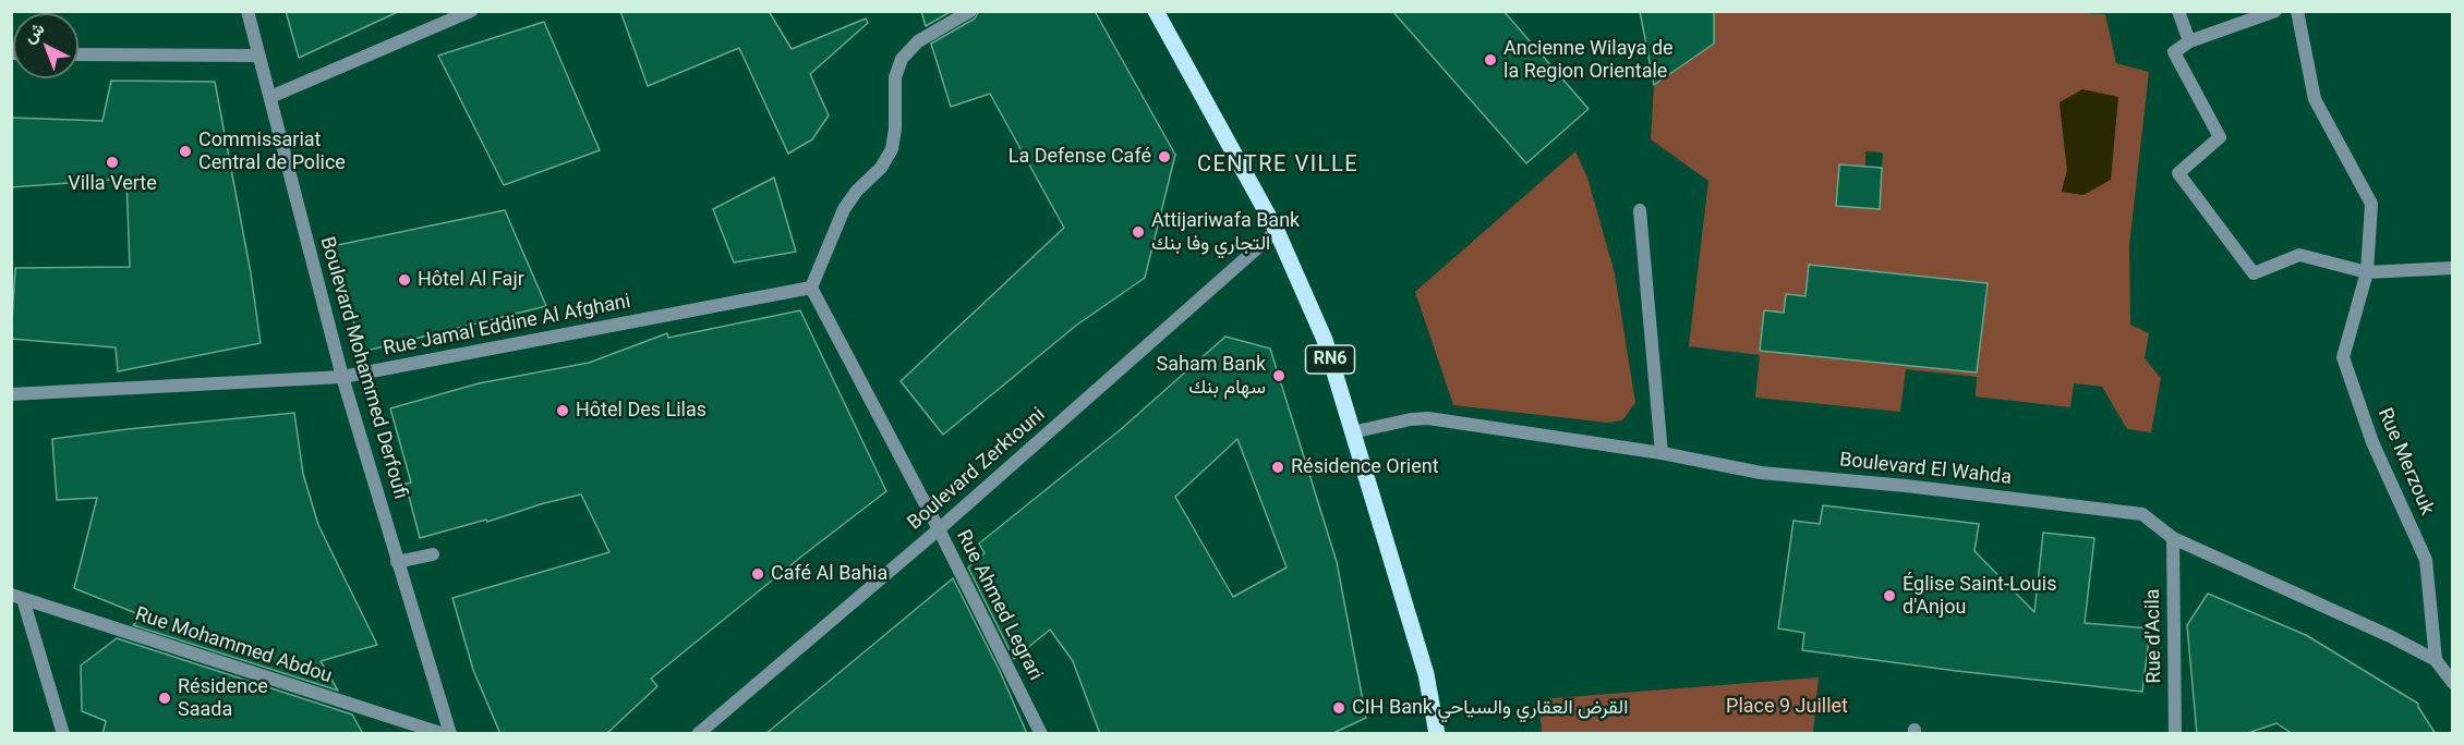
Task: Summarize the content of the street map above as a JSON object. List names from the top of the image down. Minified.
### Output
{"streets":{"main road":["RN6"],"street":["Rue Jamal Eddine Al Afghani","Boulevard Mohammed Derfoufi","Rue Merzouk","Boulevard Zerktouni","Boulevard El Wahda","Rue Ahmed Legrari","Rue d'Acila","Rue Mohammed Abdou"]},"crossings":[["Rue Jamal Eddine Al Afghani","Boulevard Mohammed Derfoufi"],["Rue Jamal Eddine Al Afghani","Rue Ahmed Legrari"],["RN6","Boulevard Zerktouni"],["RN6","Boulevard El Wahda"],["Rue Merzouk","Boulevard El Wahda"],["Boulevard Zerktouni","Rue Ahmed Legrari"],["Boulevard El Wahda","Rue d'Acila"]],"districts":["CENTRE VILLE"],"parks":["Place 9 Juillet"],"places":["Ancienne Wilaya de la Region Orientale","Commissariat Central de Police","La Defense Café","Villa Verte","Attijariwafa Bank التجاري وفا بنك","Hôtel Al Fajr","Saham Bank سهام بنك","Hôtel Des Lilas","Résidence Orient","Café Al Bahia","Église Saint-Louis d'Anjou","Résidence Saada","CIH Bank القرض العقاري والسياحي"],"north":"top left"}
